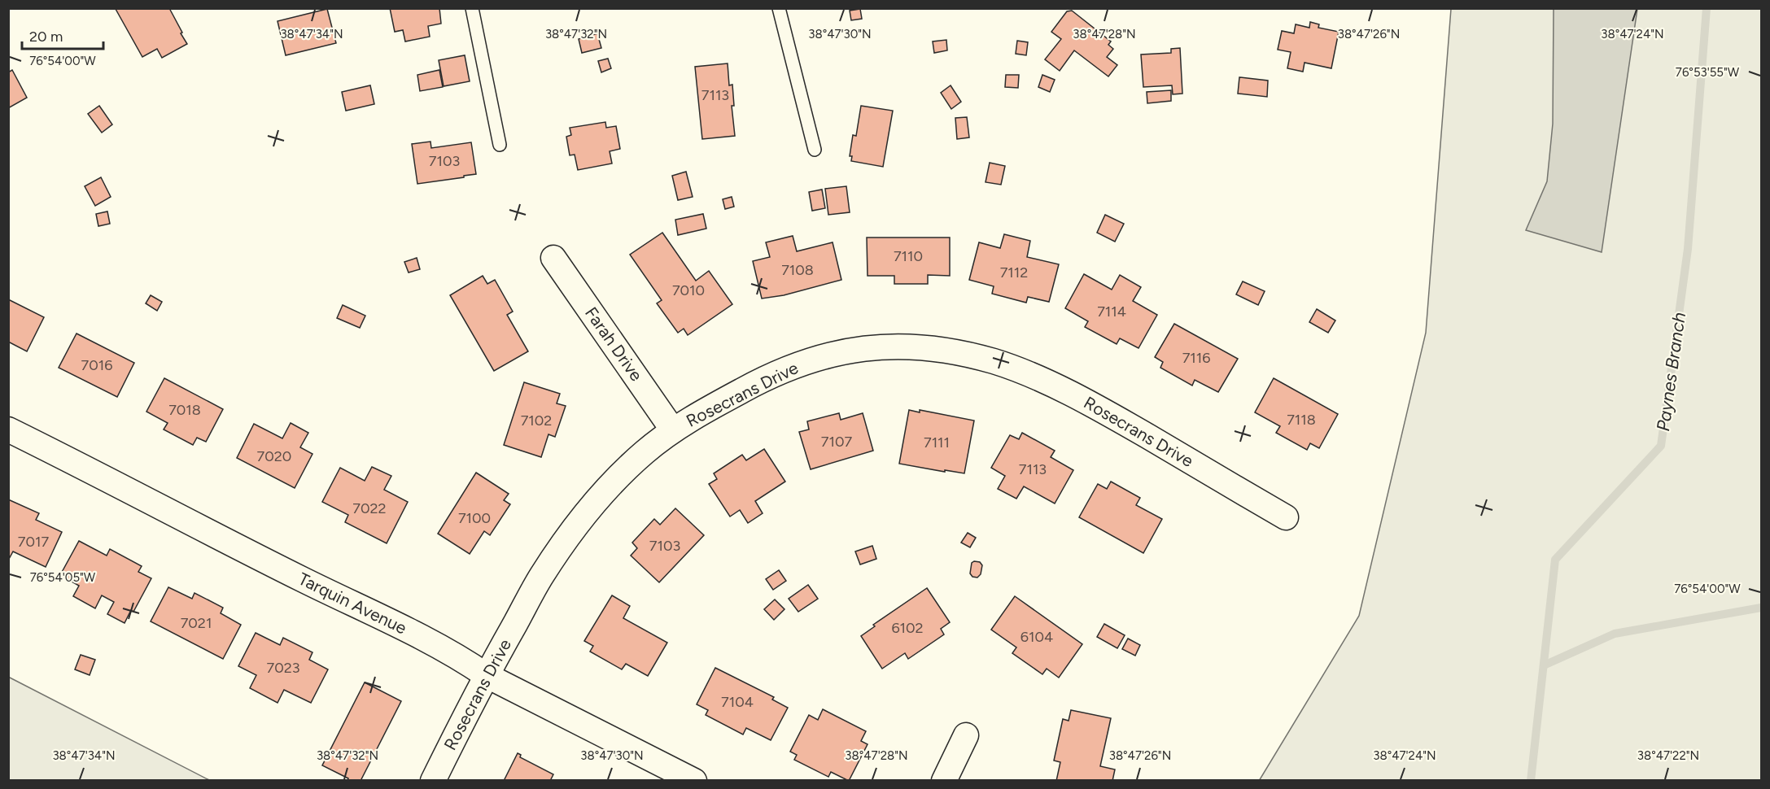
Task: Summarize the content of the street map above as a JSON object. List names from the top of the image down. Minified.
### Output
{"streets":{"street":["Farah Drive","Rosecrans Drive","Tarquin Avenue"]},"crossings":[["Farah Drive","Rosecrans Drive"],["Rosecrans Drive","Tarquin Avenue"]],"water":["Paynes Branch"],"house_numbers":["7113","7103","7110","7108","7112","7010","7114","7116","7016","7018","7118","7102","7107","7111","7020","7113","7022","7100","7017","7103","7021","6102","6104","7023","7104"],"scale_bar":"20 m","coordinates":["38°47'34\"N","38°47'32\"N","38°47'30\"N","38°47'28\"N","38°47'26\"N","38°47'24\"N","76°54'00\"W","76°53'55\"W","76°54'05\"W","38°47'22\"N"]}
